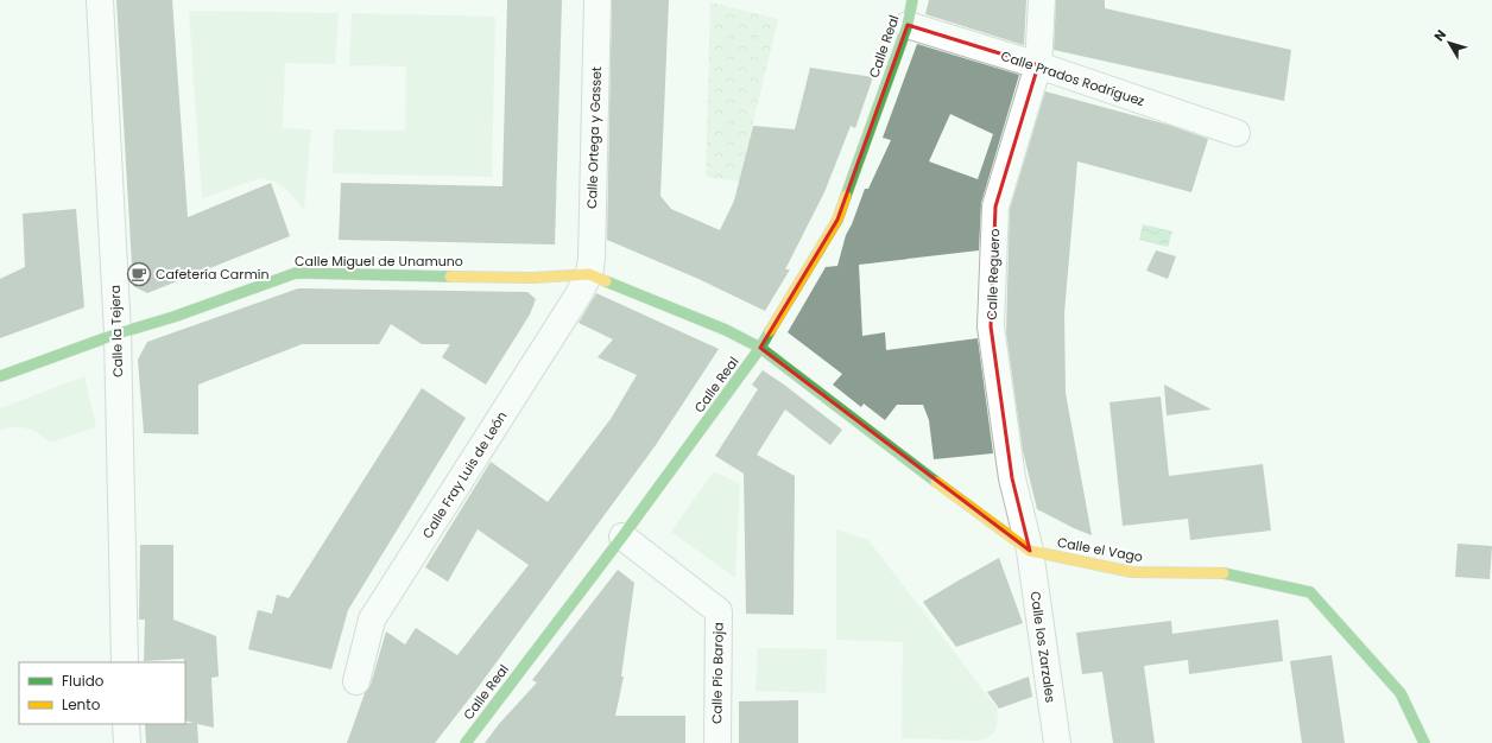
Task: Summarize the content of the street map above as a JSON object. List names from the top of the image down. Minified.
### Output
{"streets":{"street":["Calle Real","Calle Prados Rodríguez","Calle Ortega y Gasset","Calle Miguel de Unamuno","Calle Reguero","Calle la Tejera","Calle Fray Luis de León","Calle el Vago","Calle los Zarzales","Calle Pío Baroja"]},"crossings":[["Calle Real","Calle Prados Rodríguez"],["Calle Real","Calle Miguel de Unamuno"],["Calle Real","Calle el Vago"],["Calle Real","Calle Pío Baroja"],["Calle Prados Rodríguez","Calle Reguero"],["Calle Ortega y Gasset","Calle Miguel de Unamuno"],["Calle Ortega y Gasset","Calle Fray Luis de León"],["Calle Miguel de Unamuno","Calle la Tejera"],["Calle Miguel de Unamuno","Calle Fray Luis de León"],["Calle Miguel de Unamuno","Calle el Vago"],["Calle Reguero","Calle el Vago"],["Calle Reguero","Calle los Zarzales"],["Calle el Vago","Calle los Zarzales"]],"places":{"cafe":["Cafetería Carmín"]},"legend":["Fluido","Lento"],"north":"top left"}
